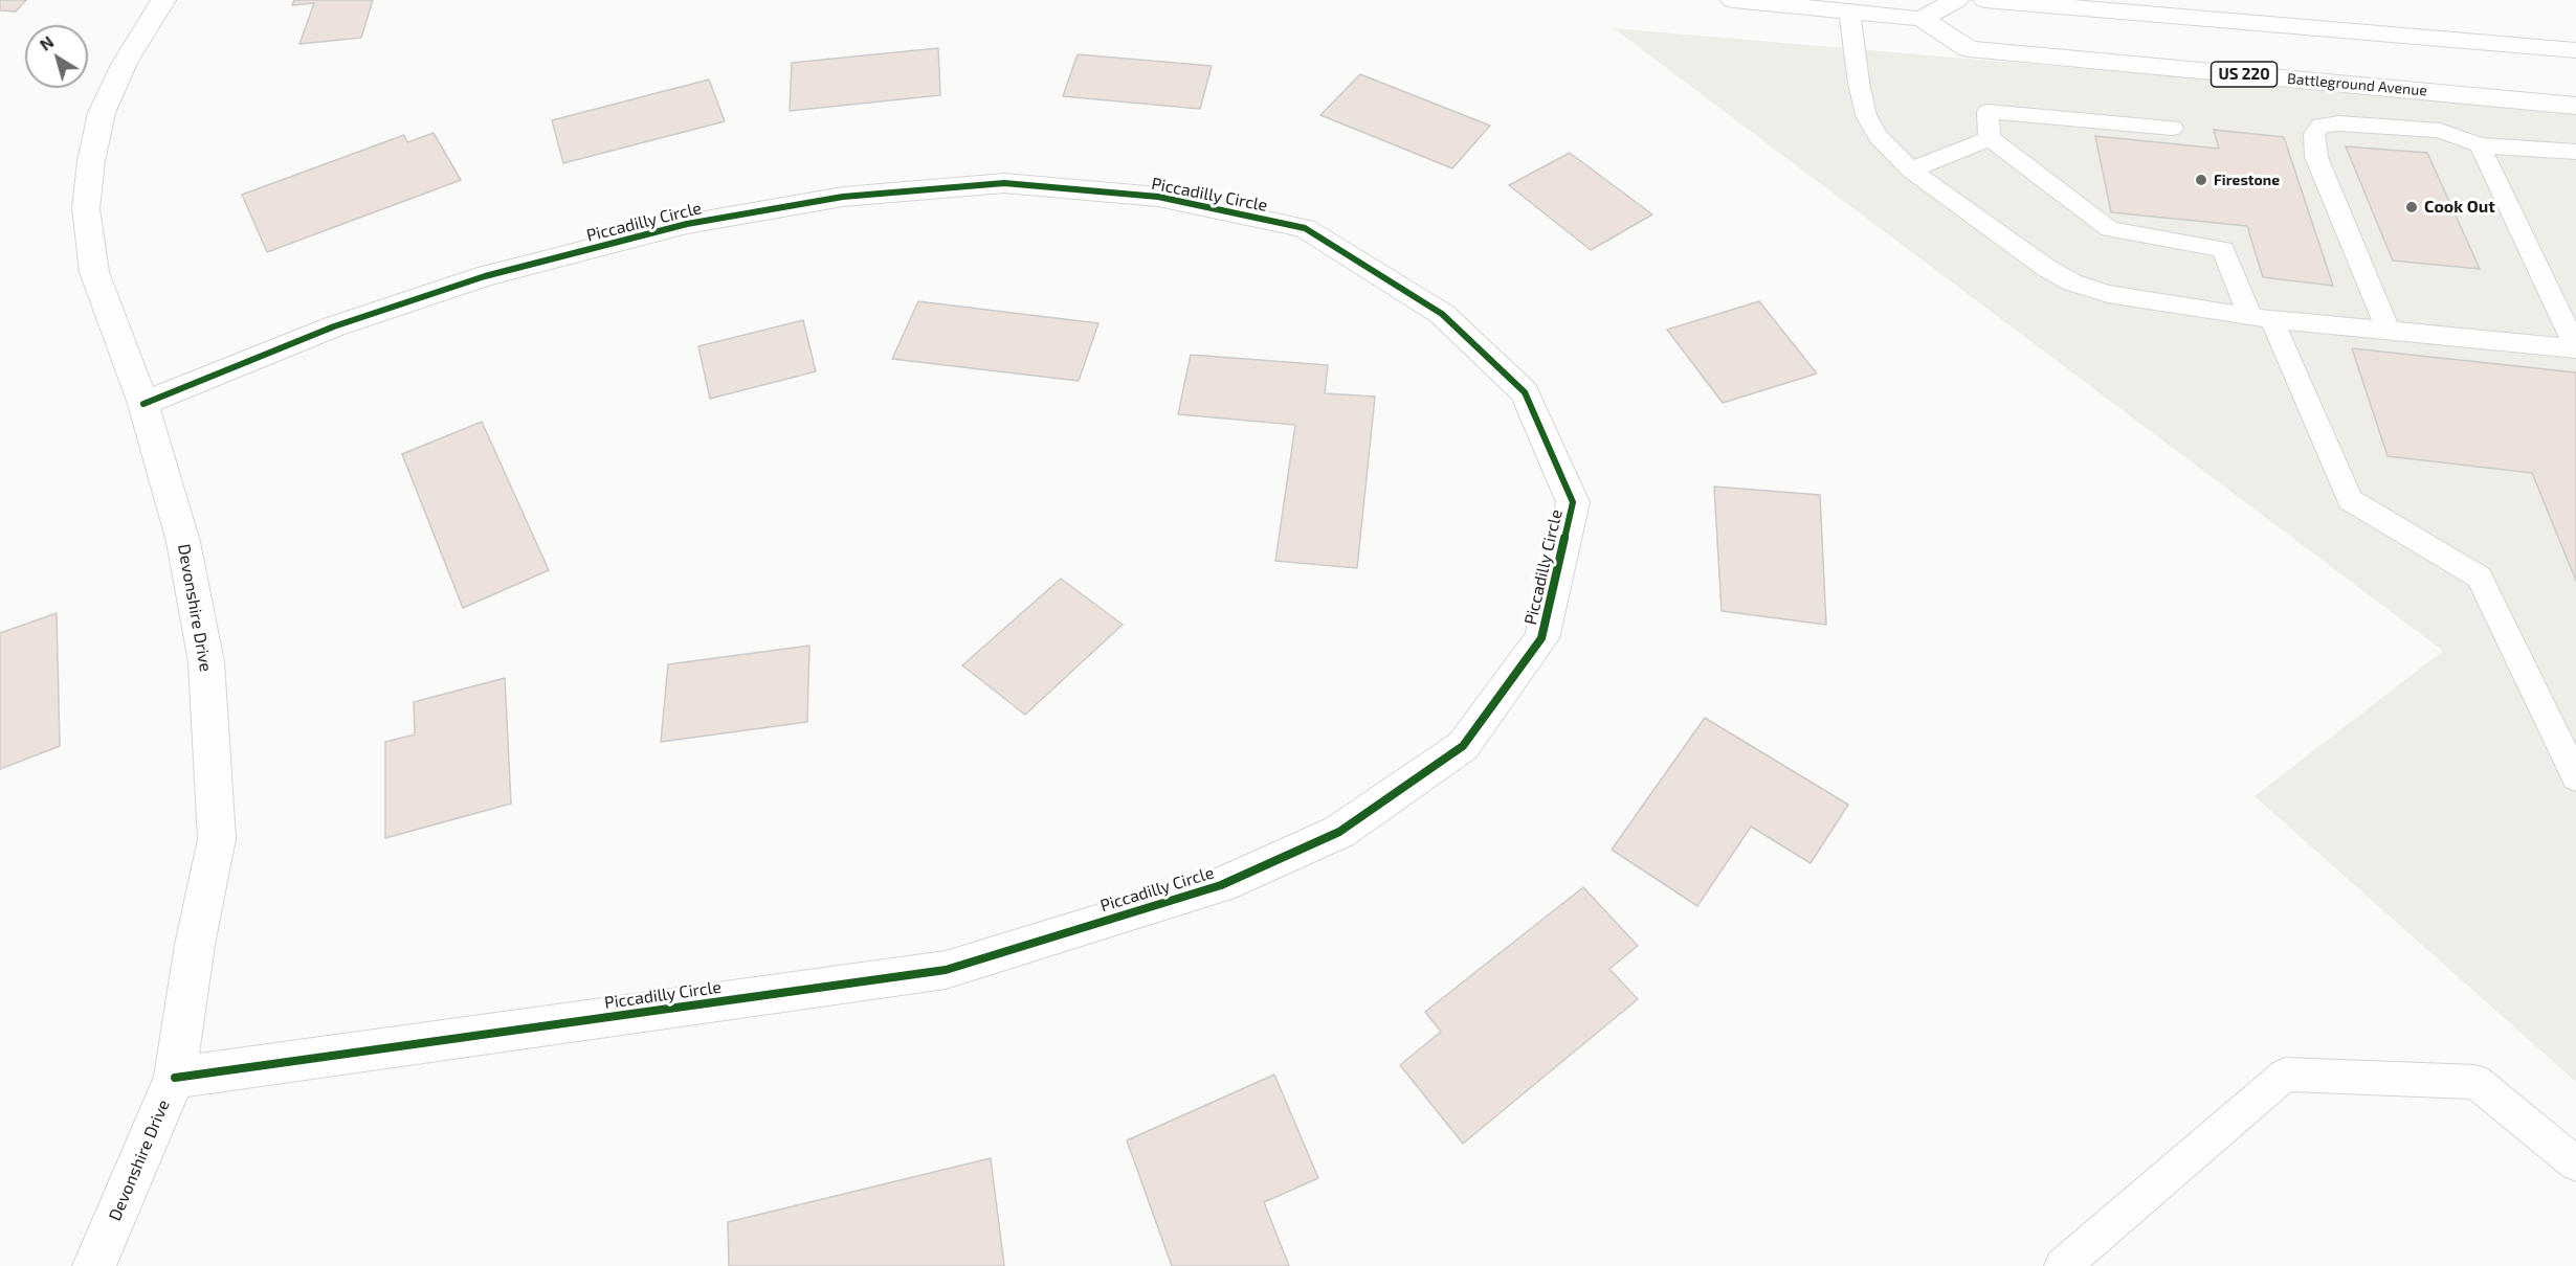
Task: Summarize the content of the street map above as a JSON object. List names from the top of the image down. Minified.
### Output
{"streets":{"street":["US 220","Battleground Avenue","Piccadilly Circle","Devonshire Drive"]},"crossings":[["Piccadilly Circle","Devonshire Drive"]],"places":["Firestone","Cook Out"],"north":"top left"}
